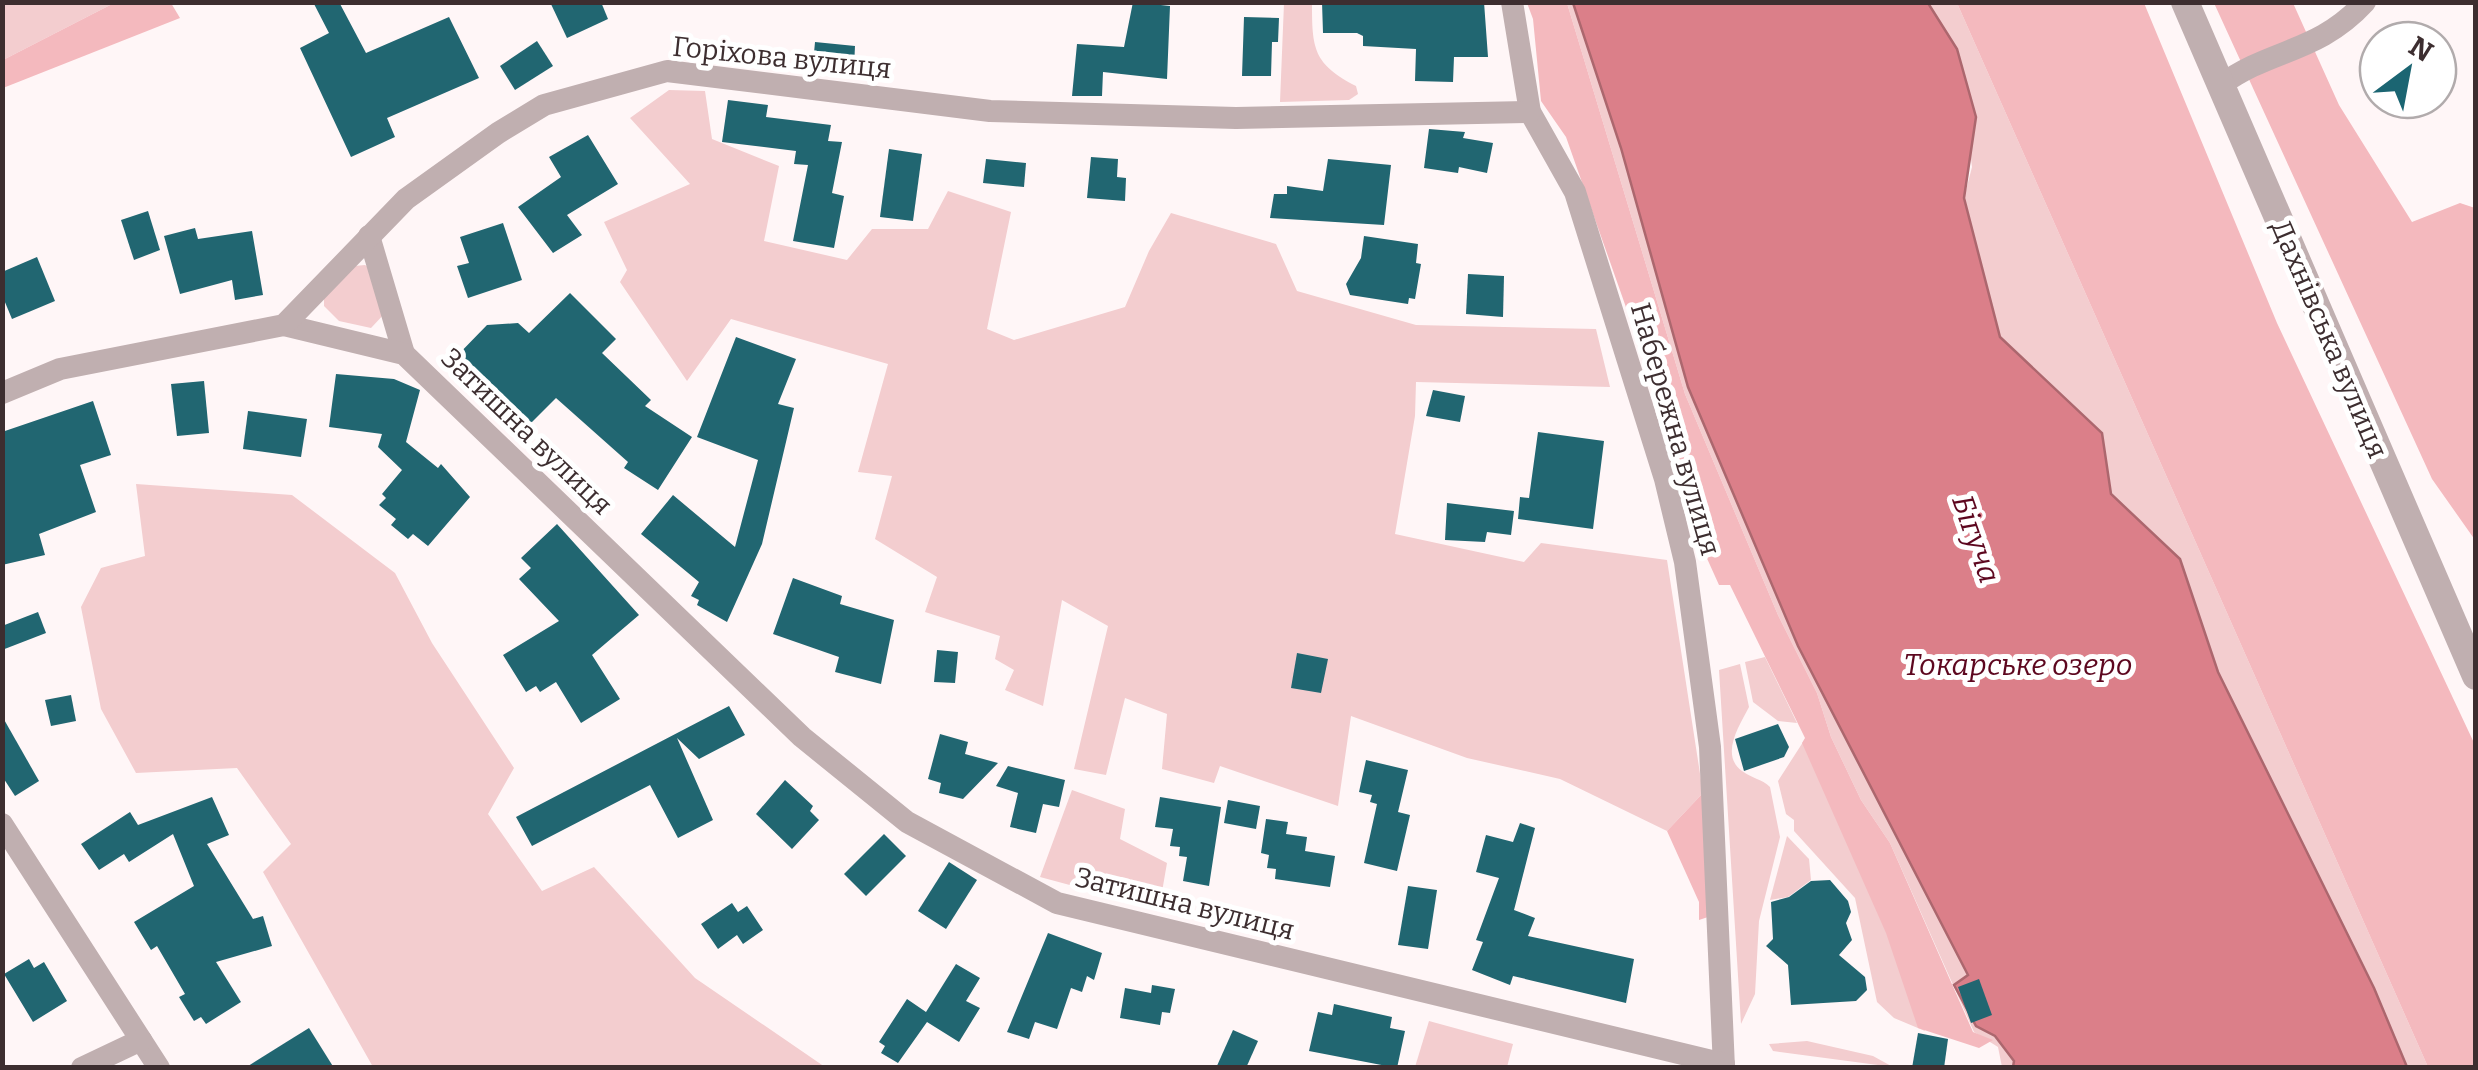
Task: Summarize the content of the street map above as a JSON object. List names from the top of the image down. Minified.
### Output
{"streets":{"street":["Горіхова вулиця","Дахнівська вулиця","Набережна вулиця","Затишна вулиця"]},"crossings":[["Горіхова вулиця","Набережна вулиця"],["Горіхова вулиця","Затишна вулиця"],["Набережна вулиця","Затишна вулиця"]],"water":["Бігуча","Токарське озеро"],"north":"top right"}
